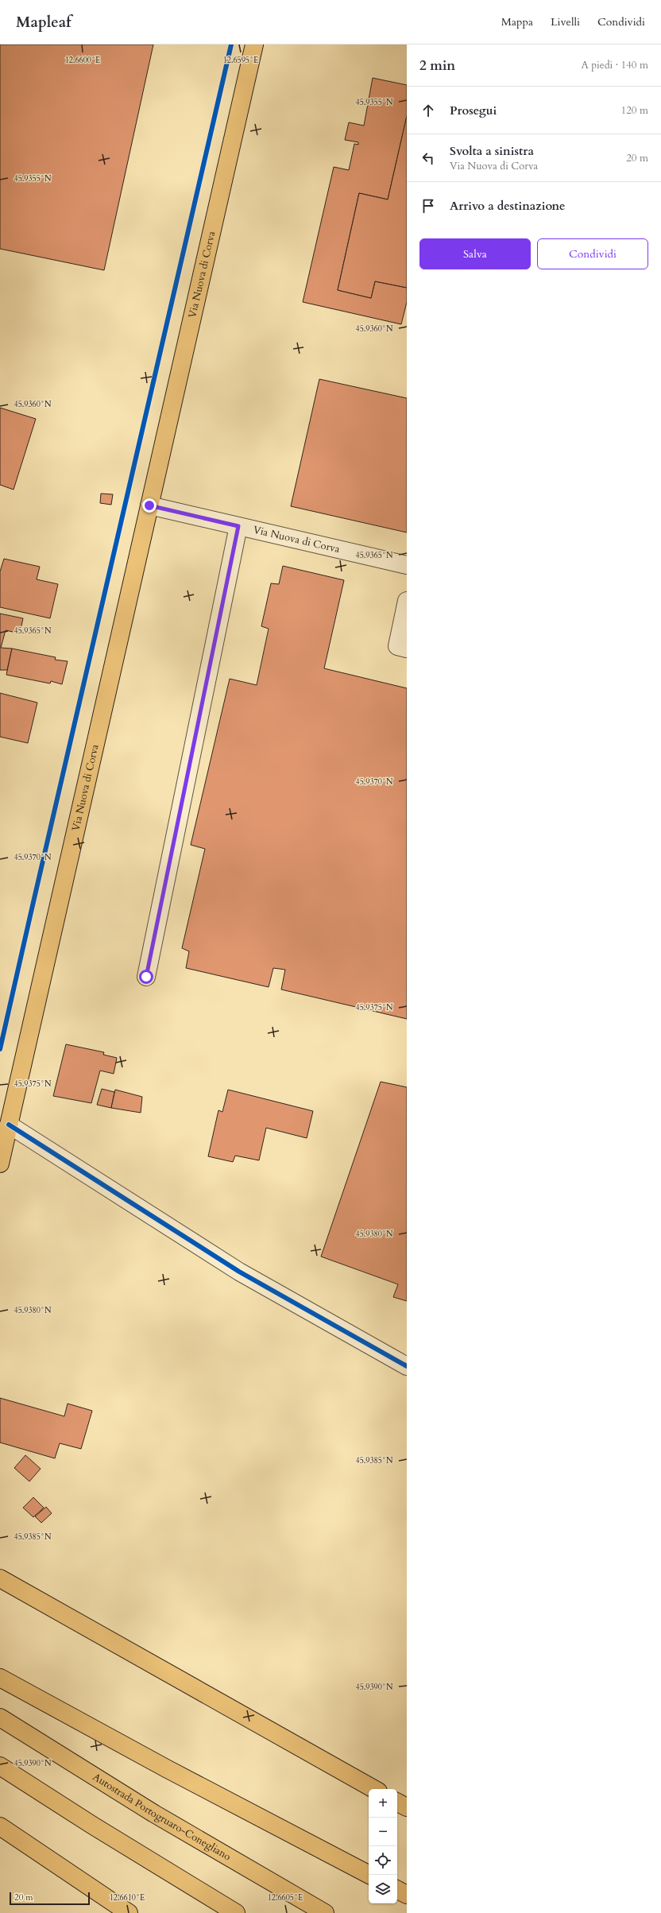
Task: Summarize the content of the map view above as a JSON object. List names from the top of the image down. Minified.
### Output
{"streets":{"main road":["Via Nuova di Corva","Autostrada Portogruaro-Conegliano"]},"scale_bar":"20 m","page":{"header":"Mapleaf","nav":["Mappa","Livelli","Condividi"],"heading":["2 min","A piedi · 140 m"],"list":[["Prosegui","120 m"],["Svolta a sinistra","Via Nuova di Corva","20 m"],"Arrivo a destinazione"],"buttons":["Salva","Condividi"],"map_buttons":["+","−"],"scale":"20 m"},"coordinates":["12.6600°E","12.6595°E","45.9355°N","45.9360°N","45.9365°N","45.9370°N","45.9375°N","45.9380°N","45.9385°N","45.9390°N","12.6610°E","12.6605°E"]}
